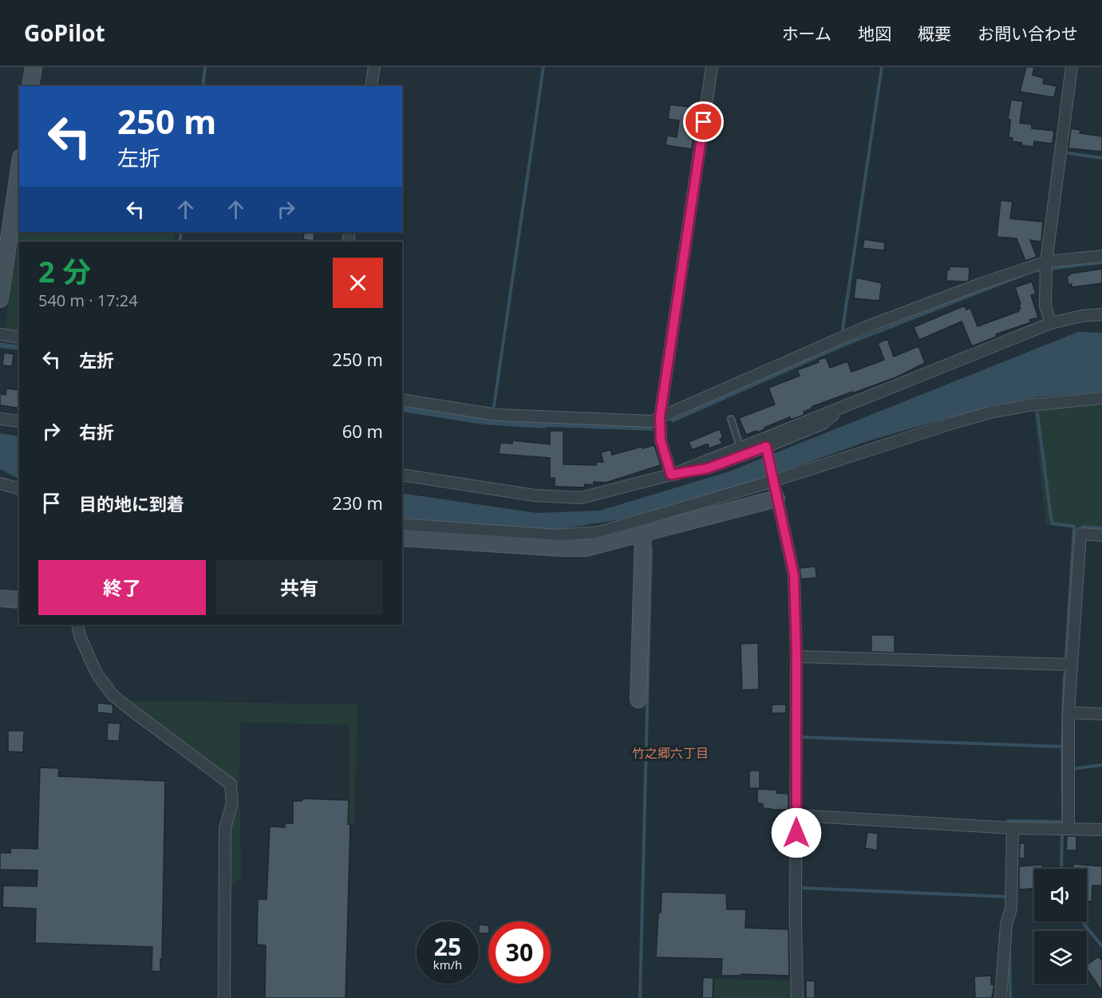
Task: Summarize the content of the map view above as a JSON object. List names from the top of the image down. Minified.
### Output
{"districts":["竹之郷六丁目"],"page":{"header":"GoPilot","nav":["ホーム","地図","概要","お問い合わせ"],"turn":["250 m","左折"],"heading":["2 分","540 m · 17:24"],"list":[{"name":"左折","value":"250 m"},{"name":"右折","value":"60 m"},{"name":"目的地に到着","value":"230 m"}],"buttons":["終了","共有"],"speed":"25 km/h","limit":"30"}}
